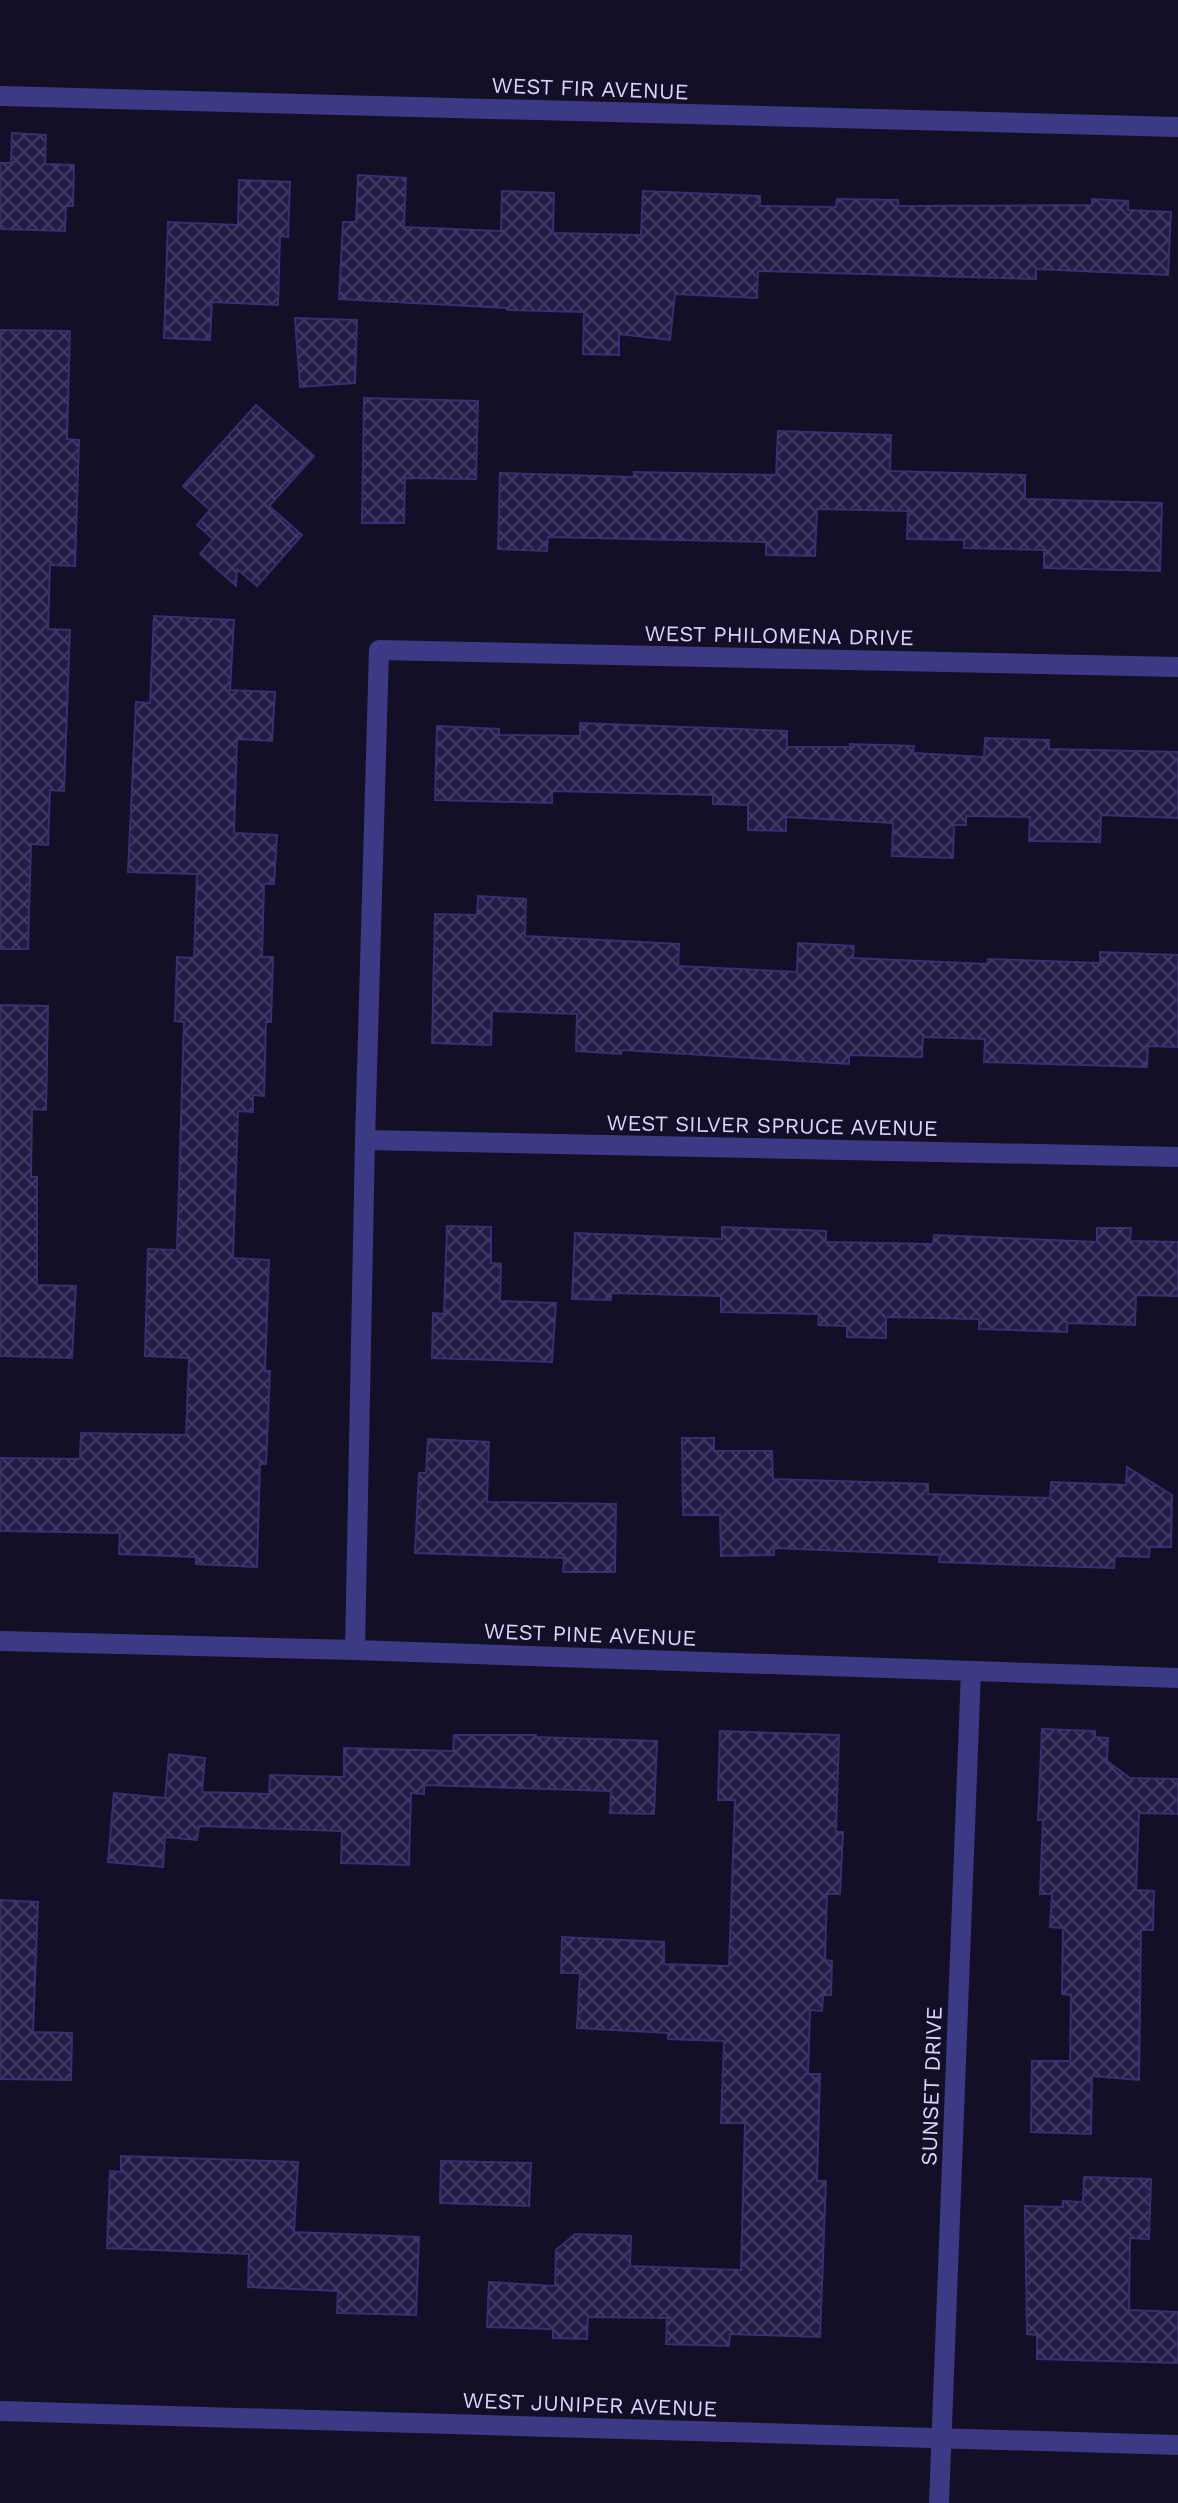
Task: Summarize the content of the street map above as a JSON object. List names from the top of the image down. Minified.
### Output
{"streets":{"street":["WEST FIR AVENUE","WEST PHILOMENA DRIVE","WEST SILVER SPRUCE AVENUE","WEST PINE AVENUE","SUNSET DRIVE","WEST JUNIPER AVENUE"]},"crossings":[["WEST PHILOMENA DRIVE","WEST SILVER SPRUCE AVENUE"],["WEST PINE AVENUE","SUNSET DRIVE"],["SUNSET DRIVE","WEST JUNIPER AVENUE"]]}
